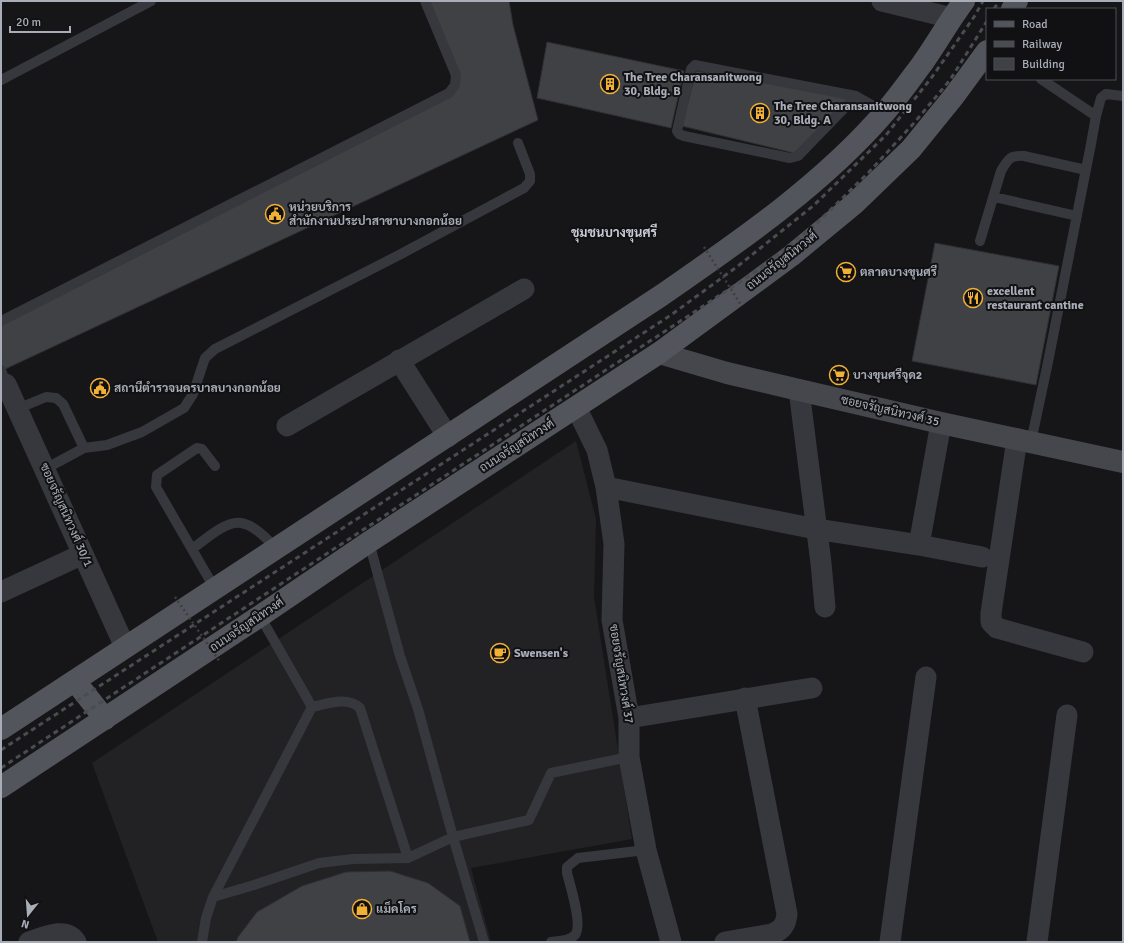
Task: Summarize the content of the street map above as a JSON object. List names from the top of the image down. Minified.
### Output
{"streets":{"main road":["ถนนจรัญสนิทวงศ์"],"street":["ซอยจรัญสนิทวงศ์ 35","ซอยจรัญสนิทวงศ์ 30/1","ซอยจรัญสนิทวงศ์ 37"]},"crossings":[["ถนนจรัญสนิทวงศ์","ซอยจรัญสนิทวงศ์ 35"],["ถนนจรัญสนิทวงศ์","ซอยจรัญสนิทวงศ์ 37"]],"districts":["ชุมชนบางขุนศรี"],"places":{"building":["The Tree Charansanitwong 30, Bldg. B","The Tree Charansanitwong 30, Bldg. A"],"public building":["หน่วยบริการ สำนักงานประปาสาขาบางกอกน้อย","สถานีตำรวจนครบาลบางกอกน้อย"],"supermarket":["ตลาดบางขุนศรี","บางขุนศรีจุด2"],"restaurant":["excellent restaurant cantine"],"cafe":["Swensen's"],"shop":["แม็คโคร"]},"legend":["Road","Railway","Building"],"scale_bar":"20 m","north":"bottom"}
